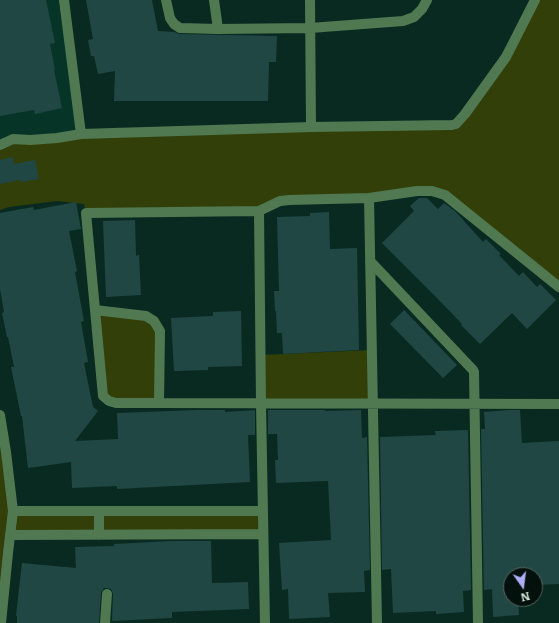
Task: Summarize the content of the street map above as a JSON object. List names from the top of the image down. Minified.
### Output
{"north":"bottom"}
